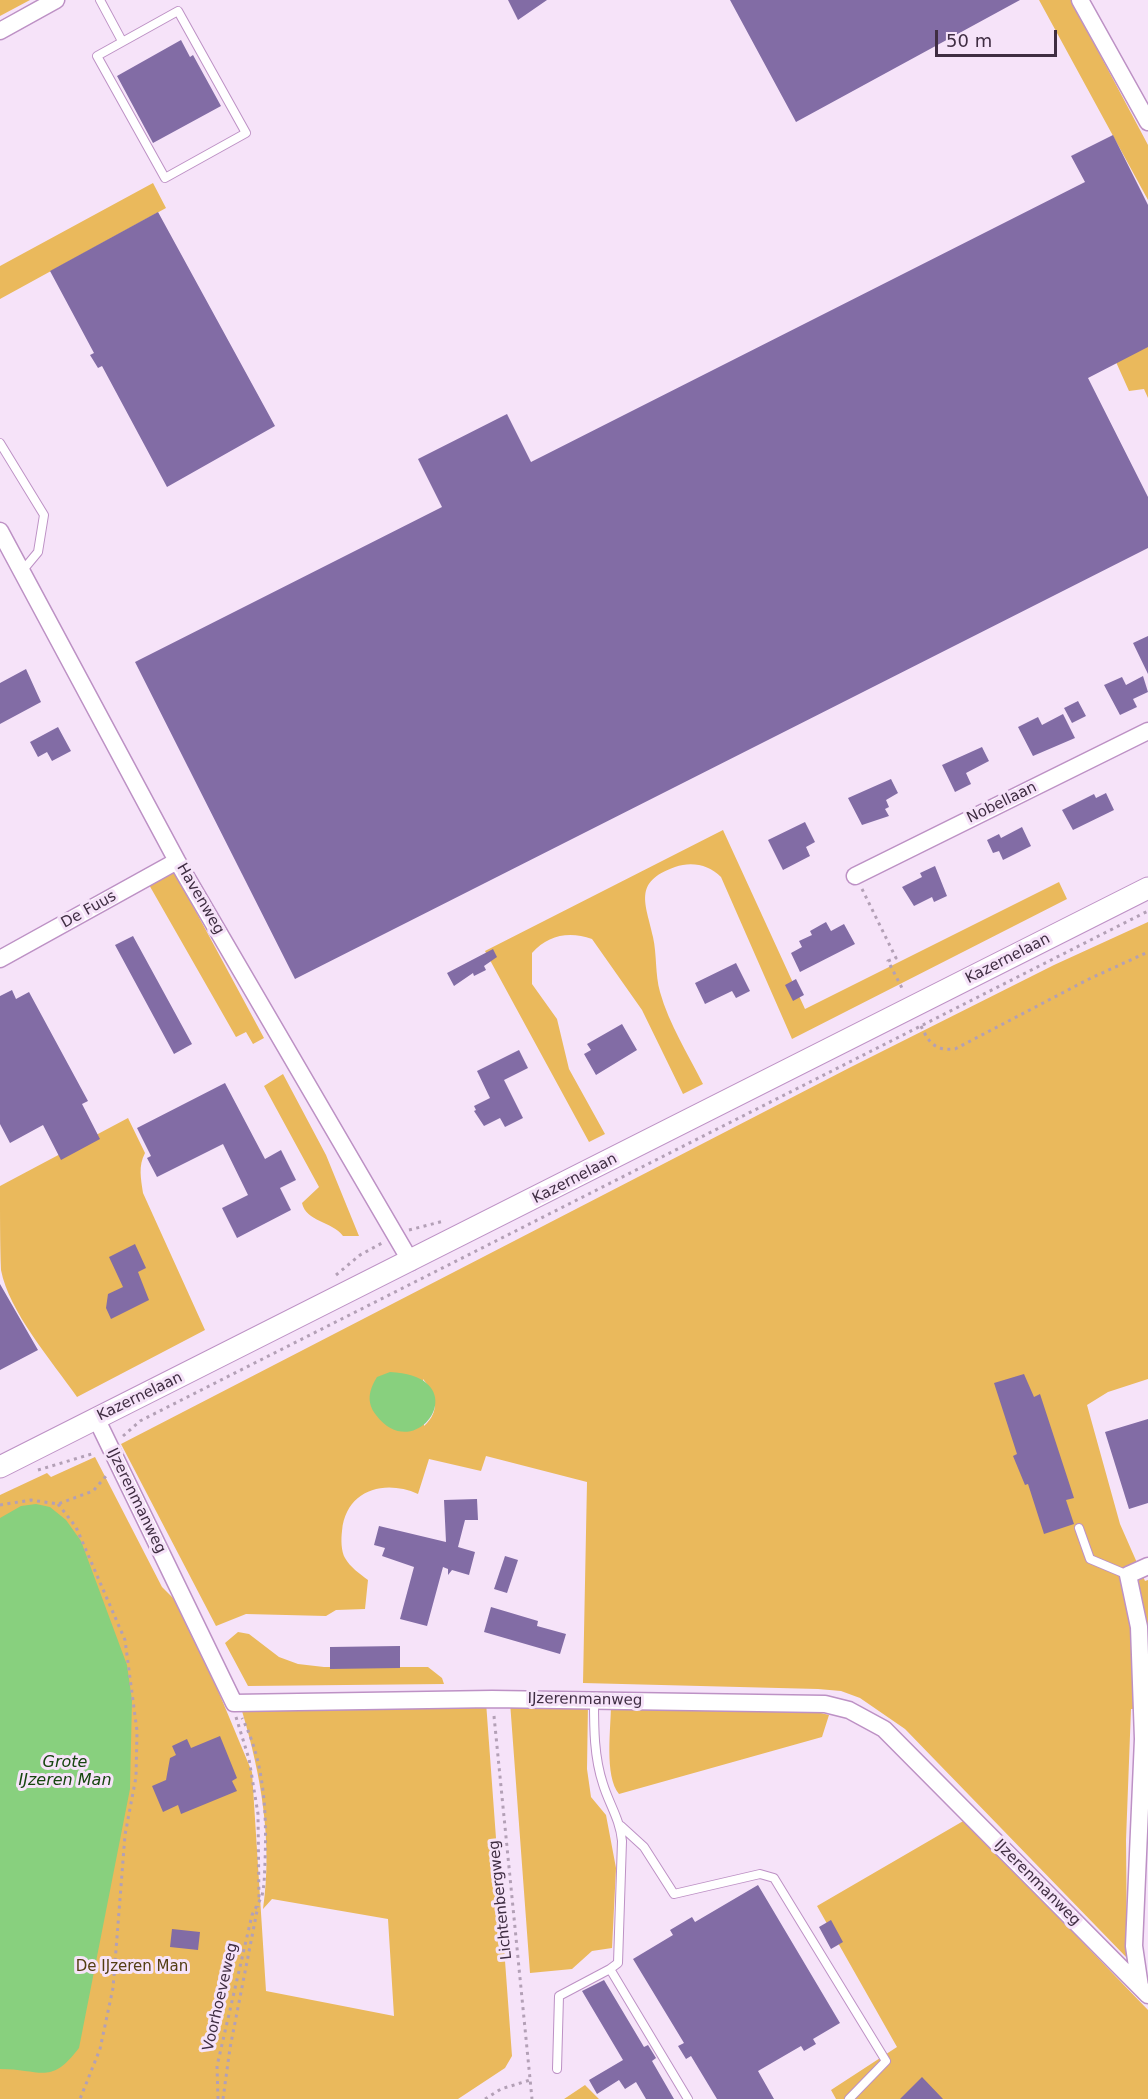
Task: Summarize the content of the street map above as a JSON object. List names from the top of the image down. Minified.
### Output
{"streets":{"street":["Nobellaan","Havenweg","De Fuus","Kazernelaan","IJzerenmanweg"],"path":["Lichtenbergweg","Voorhoeveweg"]},"crossings":[["Havenweg","De Fuus"],["Havenweg","Kazernelaan"],["Kazernelaan","IJzerenmanweg"],["IJzerenmanweg","Lichtenbergweg"],["IJzerenmanweg","Voorhoeveweg"]],"water":["Grote IJzeren Man"],"parks":["De IJzeren Man"],"scale_bar":"50 m"}
